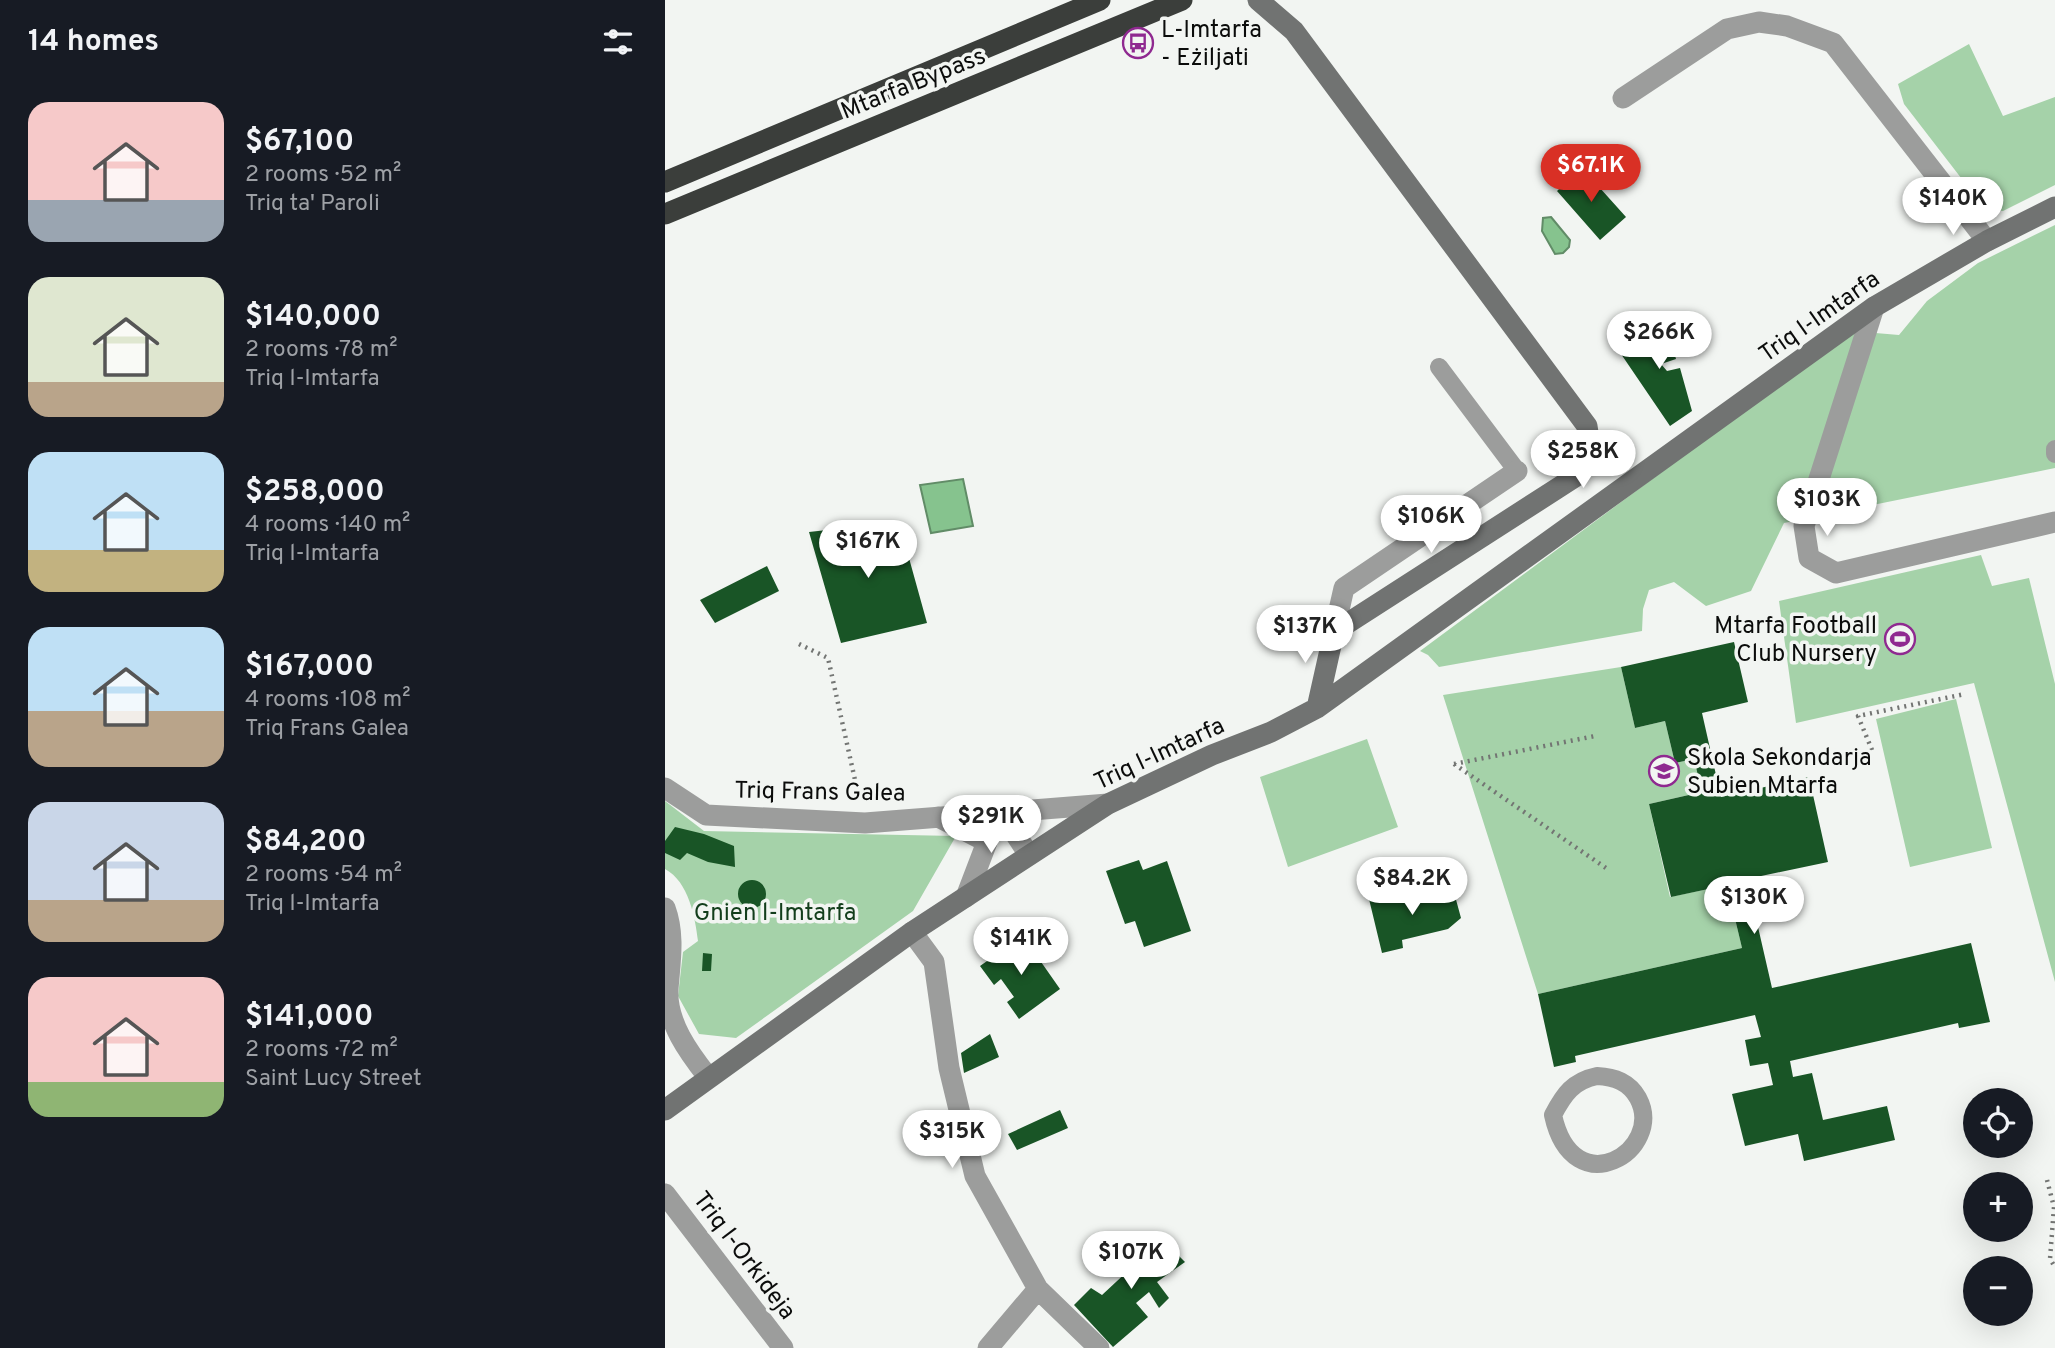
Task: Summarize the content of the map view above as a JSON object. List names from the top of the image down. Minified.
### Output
{"streets":{"highway":["Mtarfa Bypass"],"street":["Triq l-Imtarfa","Triq Frans Galea","Triq l-Orkideja"]},"crossings":[["Triq l-Imtarfa","Triq Frans Galea"]],"parks":["Gnien l-Imtarfa"],"places":{"bus stop":["L-Imtarfa - Eżiljati"],"sports":["Mtarfa Football Club Nursery"],"school or university":["Skola Sekondarja Subien Mtarfa"]},"page":{"heading":"14 homes","list":[{"name":"$67,100","note":"2 rooms · 52 m² · Triq ta' Paroli"},{"name":"$140,000","note":"2 rooms · 78 m² · Triq l-Imtarfa"},{"name":"$258,000","note":"4 rooms · 140 m² · Triq l-Imtarfa"},{"name":"$167,000","note":"4 rooms · 108 m² · Triq Frans Galea"},{"name":"$84,200","note":"2 rooms · 54 m² · Triq l-Imtarfa"},{"name":"$141,000","note":"2 rooms · 72 m² · Saint Lucy Street"}],"price":["$67.1K","$140K","$266K","$258K","$103K","$106K","$167K","$137K","$291K","$84.2K","$130K","$141K","$315K","$107K"],"map_buttons":["+","−"]}}
